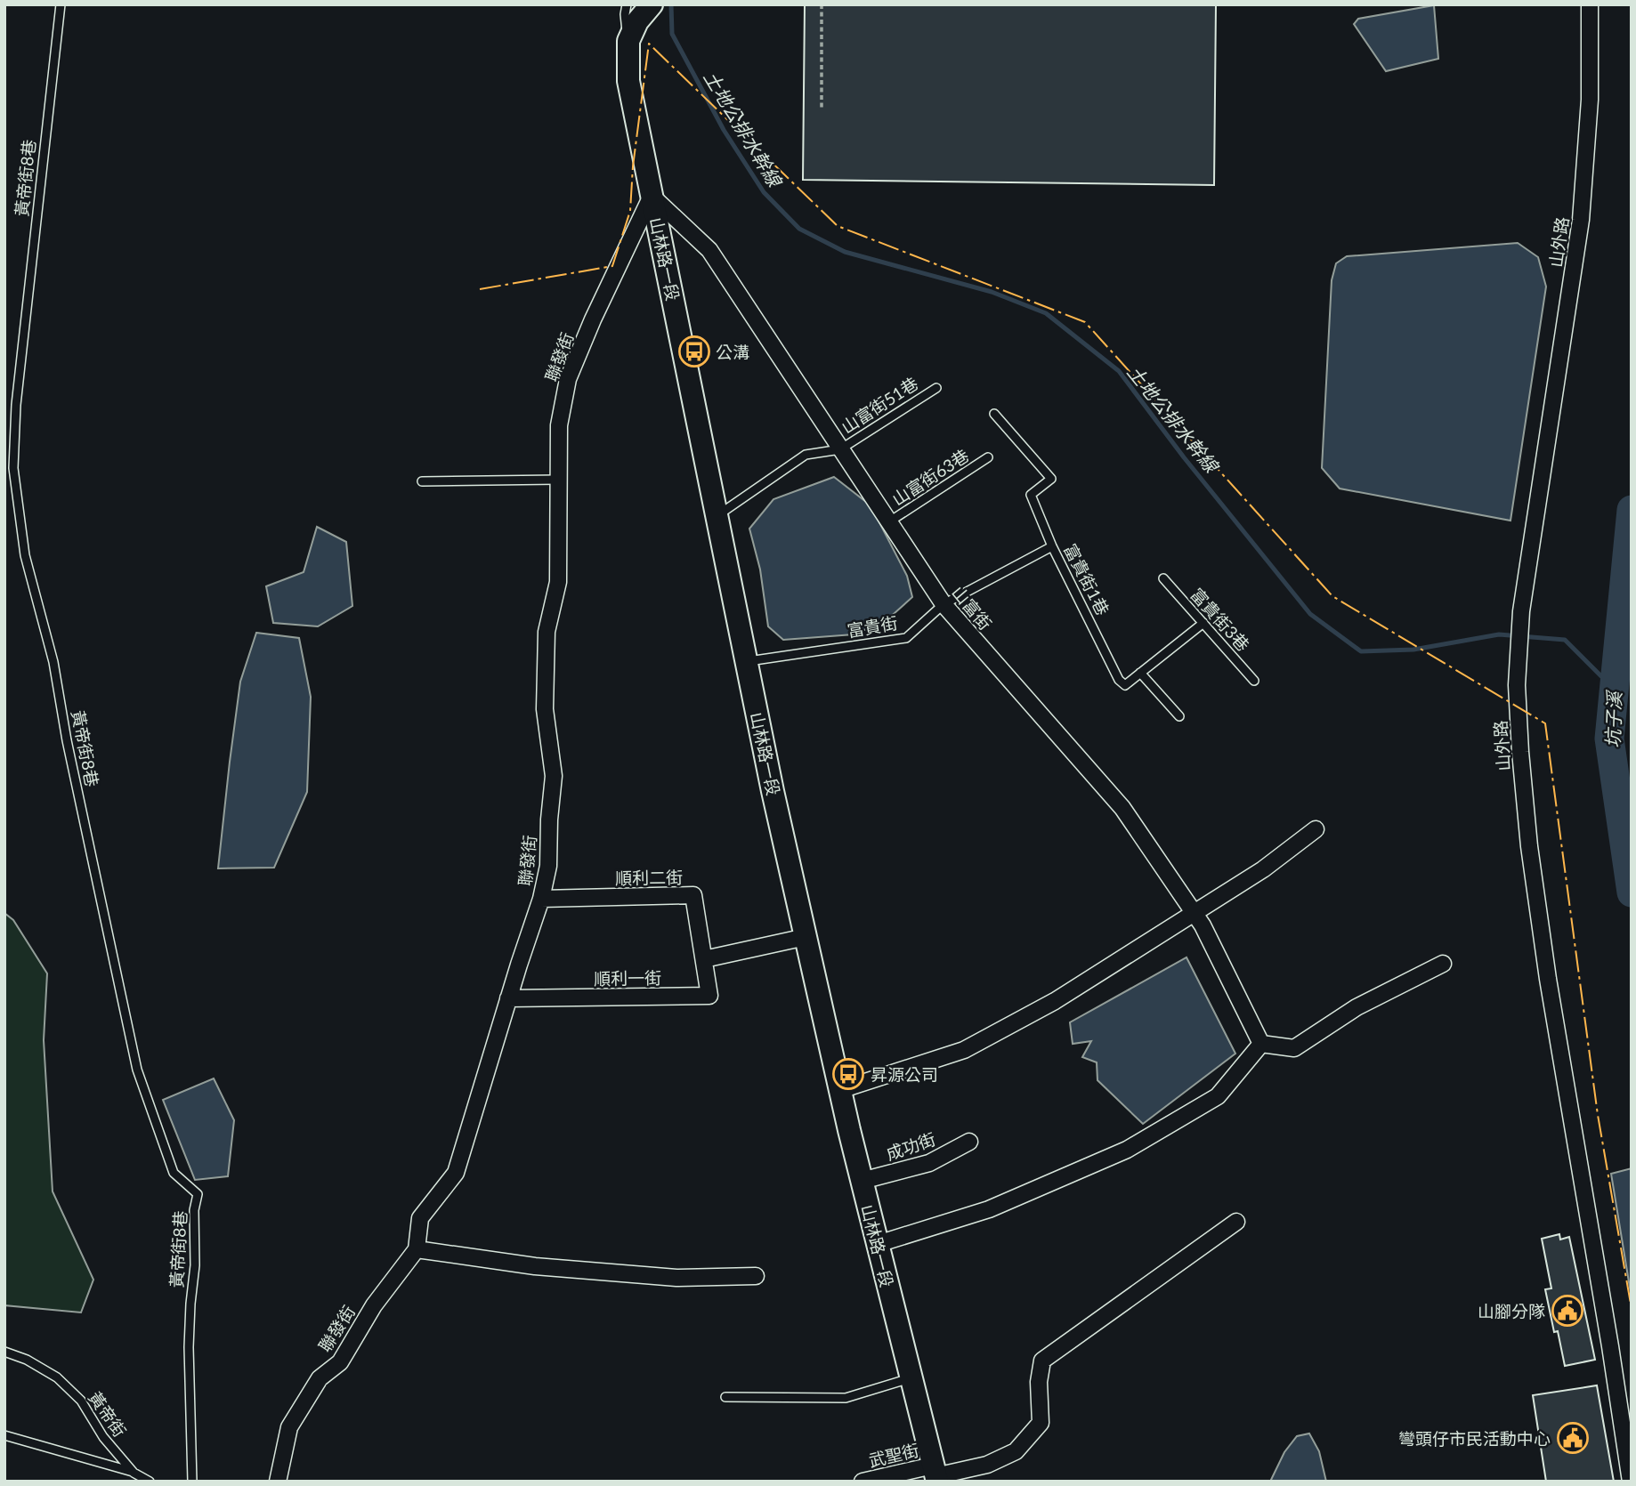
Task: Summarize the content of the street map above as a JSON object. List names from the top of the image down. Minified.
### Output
{"streets":{"main road":["山林路一段"],"street":["山外路","聯發街","山富街","順利二街","順利一街","成功街","武聖街"],"lane":["黃帝街8巷","山富街51巷","山富街63巷","富貴街1巷","富貴街3巷","富貴街","黃帝街"]},"crossings":[["山林路一段","聯發街"],["山林路一段","山富街"],["山林路一段","富貴街"],["山林路一段","成功街"],["山林路一段","武聖街"],["聯發街","山富街"],["聯發街","順利二街"],["聯發街","順利一街"],["山富街51巷","山富街"],["山富街63巷","山富街"],["富貴街1巷","富貴街"],["山富街","富貴街"],["順利二街","順利一街"]],"water":["土地公排水幹線","坑子溪"],"places":{"bus stop":["公溝","昇源公司"],"public building":["山腳分隊","彎頭仔市民活動中心"]}}
